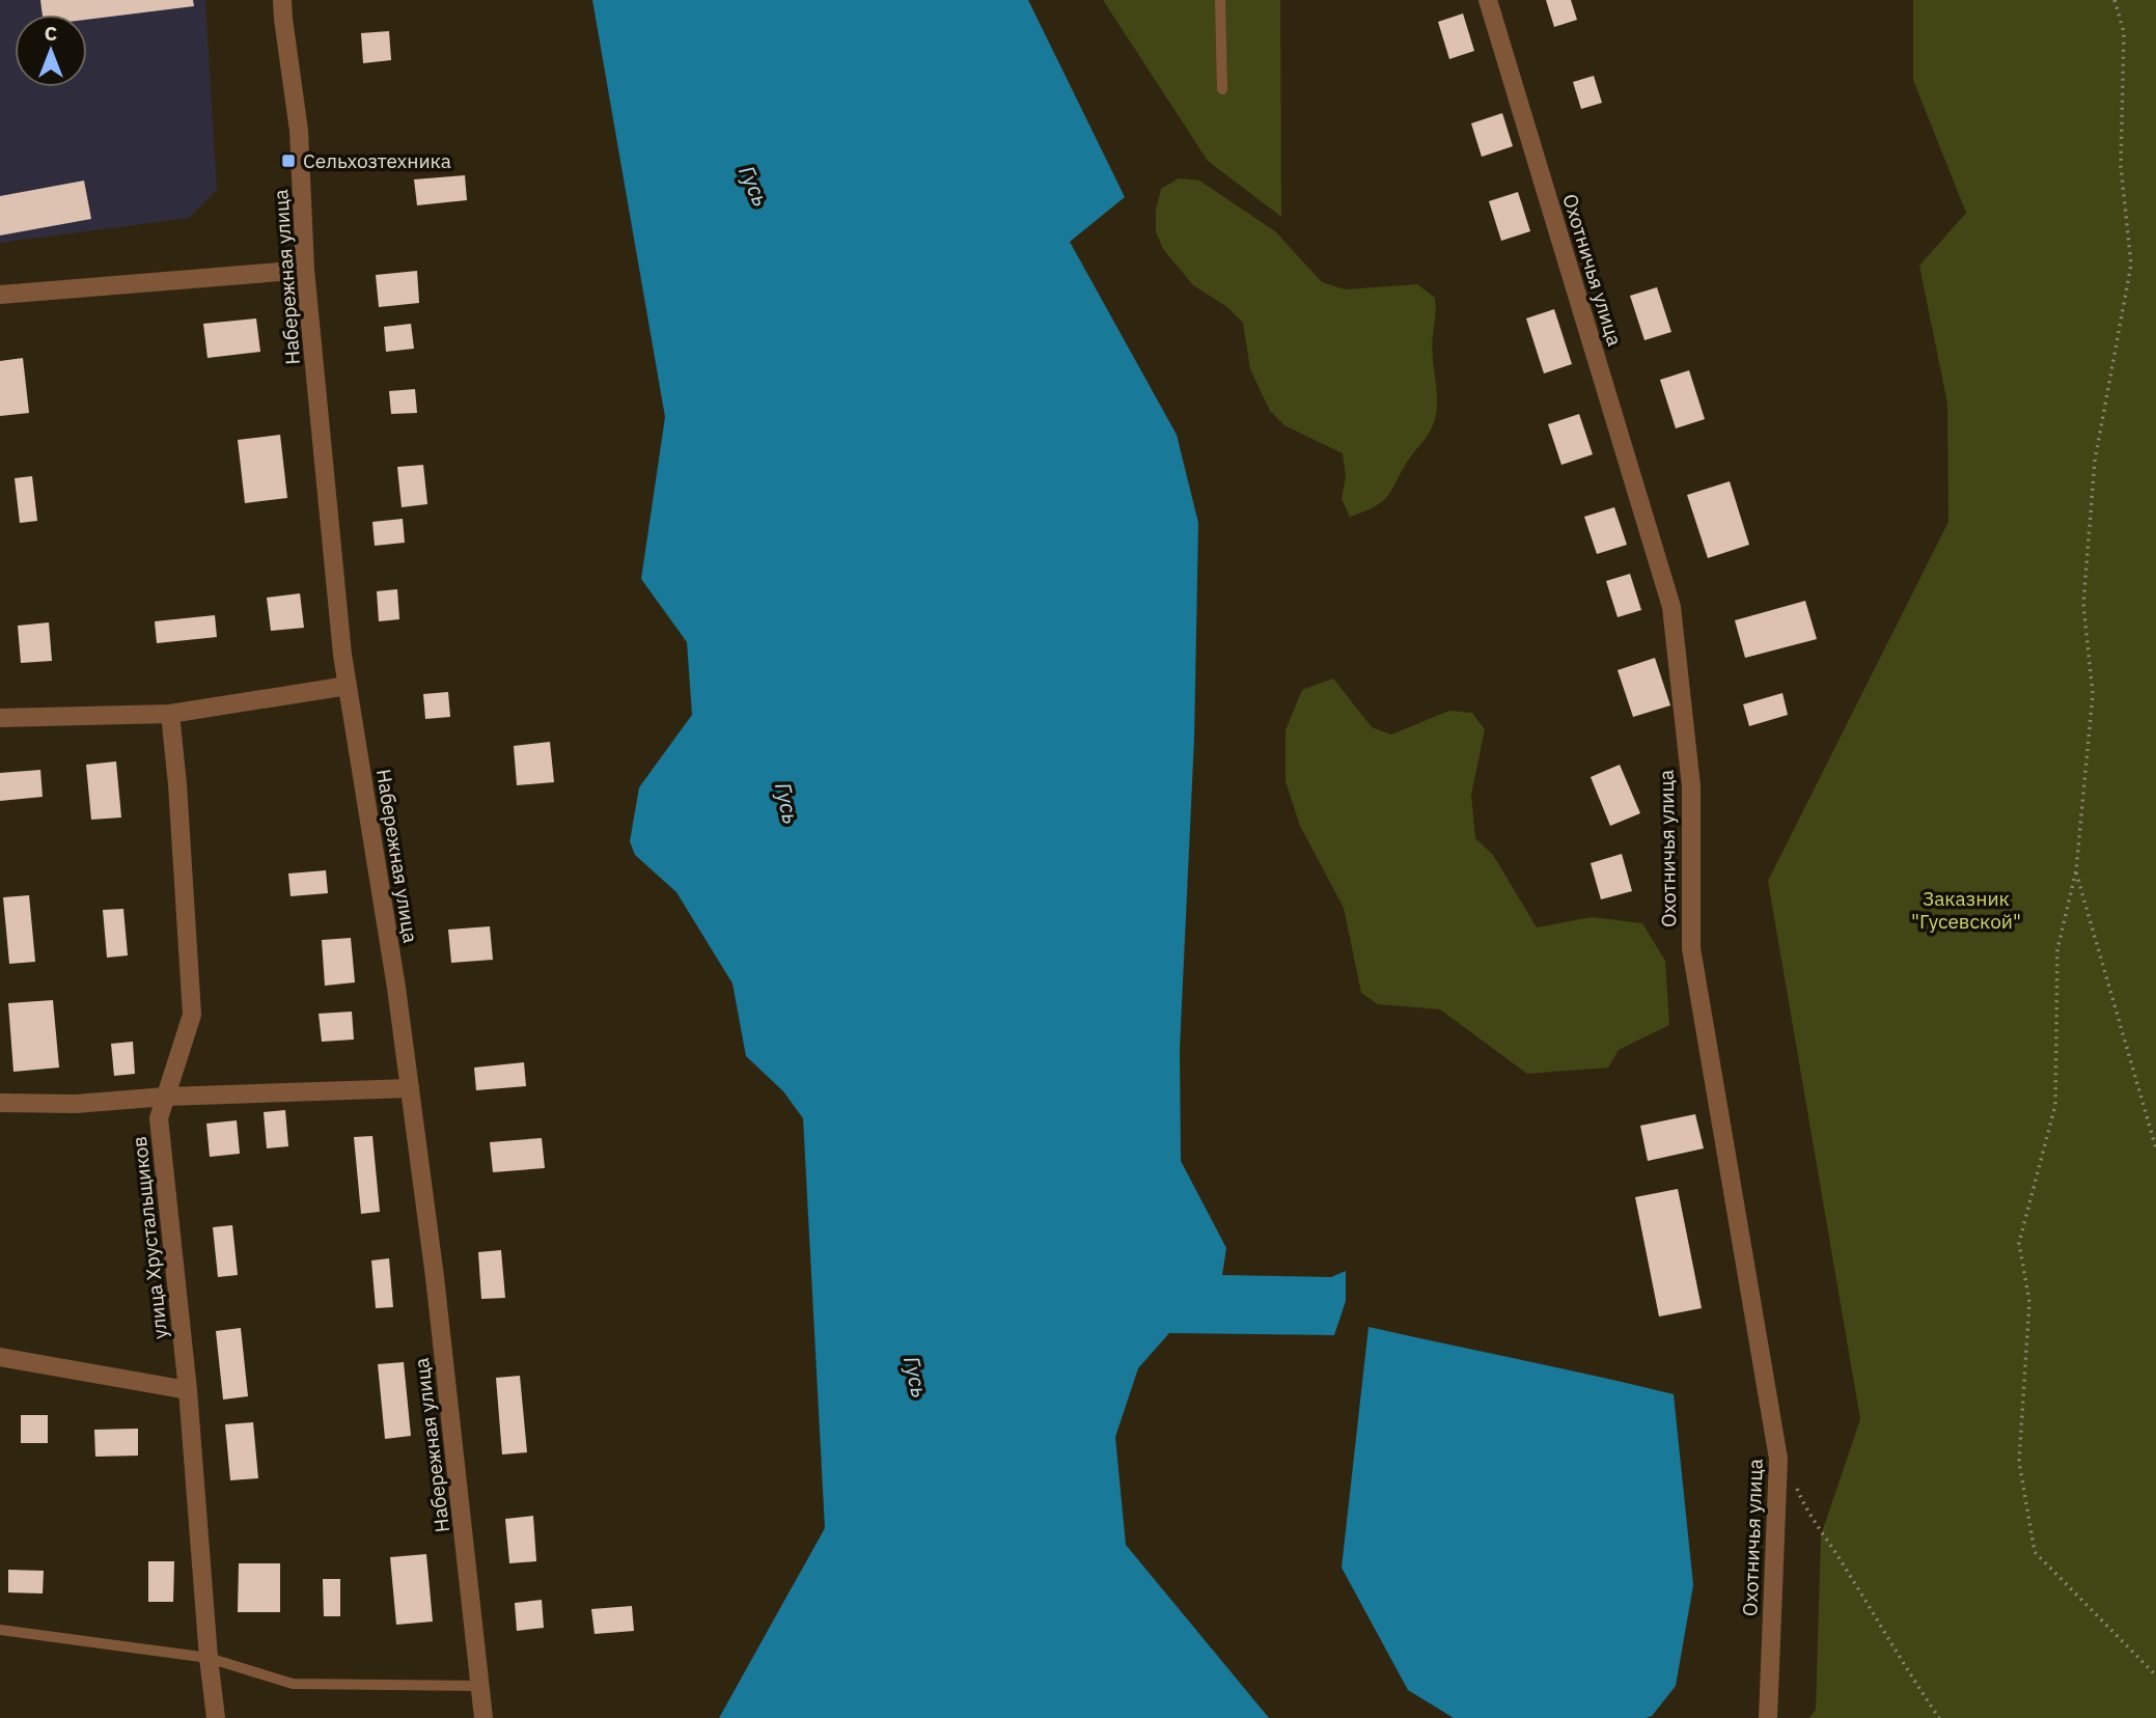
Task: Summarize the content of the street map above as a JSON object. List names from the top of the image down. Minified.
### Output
{"streets":{"street":["Охотничья улица","Набережная улица","улица Хрустальщиков"]},"water":["Гусь"],"parks":["Заказник \"Гусевской\""],"places":{"transit":["Сельхозтехника"]},"north":"top"}
